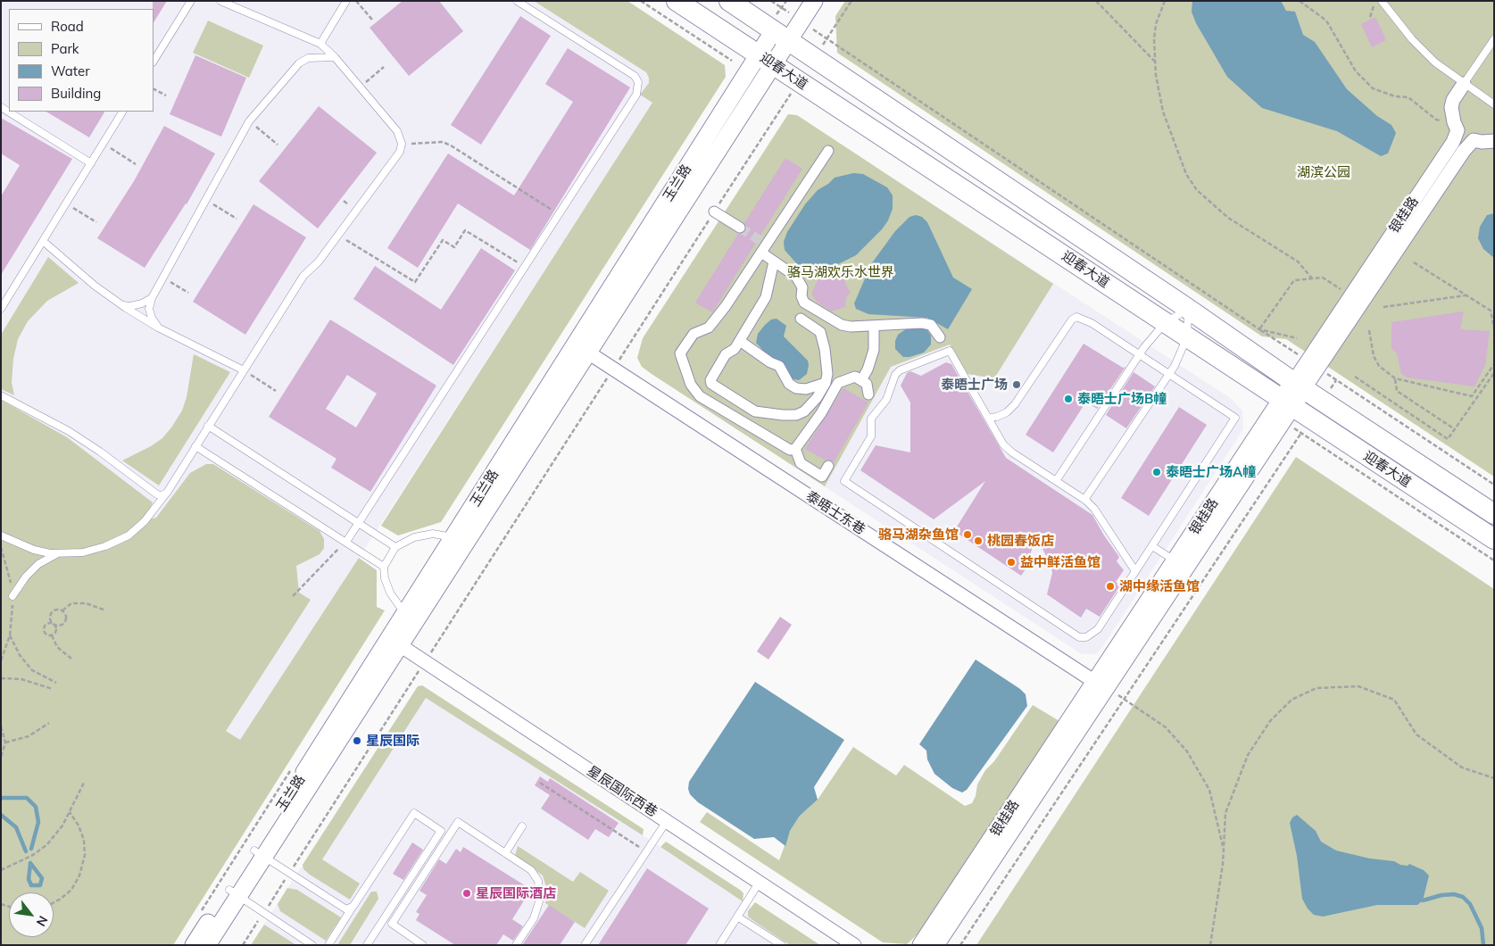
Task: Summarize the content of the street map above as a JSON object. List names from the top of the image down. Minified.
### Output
{"streets":{"main road":["迎春大道"],"street":["玉兰路","银桂路","泰晤士东巷","星辰国际西巷"]},"crossings":[["迎春大道","玉兰路"],["迎春大道","银桂路"],["玉兰路","泰晤士东巷"],["玉兰路","星辰国际西巷"],["银桂路","泰晤士东巷"]],"parks":["湖滨公园","骆马湖欢乐水世界"],"places":["泰晤士广场","泰晤士广场B幢","泰晤士广场A幢","骆马湖杂鱼馆","桃园春饭店","益中鲜活鱼馆","湖中缘活鱼馆","星辰国际","星辰国际酒店"],"legend":["Road","Park","Water","Building"],"north":"bottom right"}
